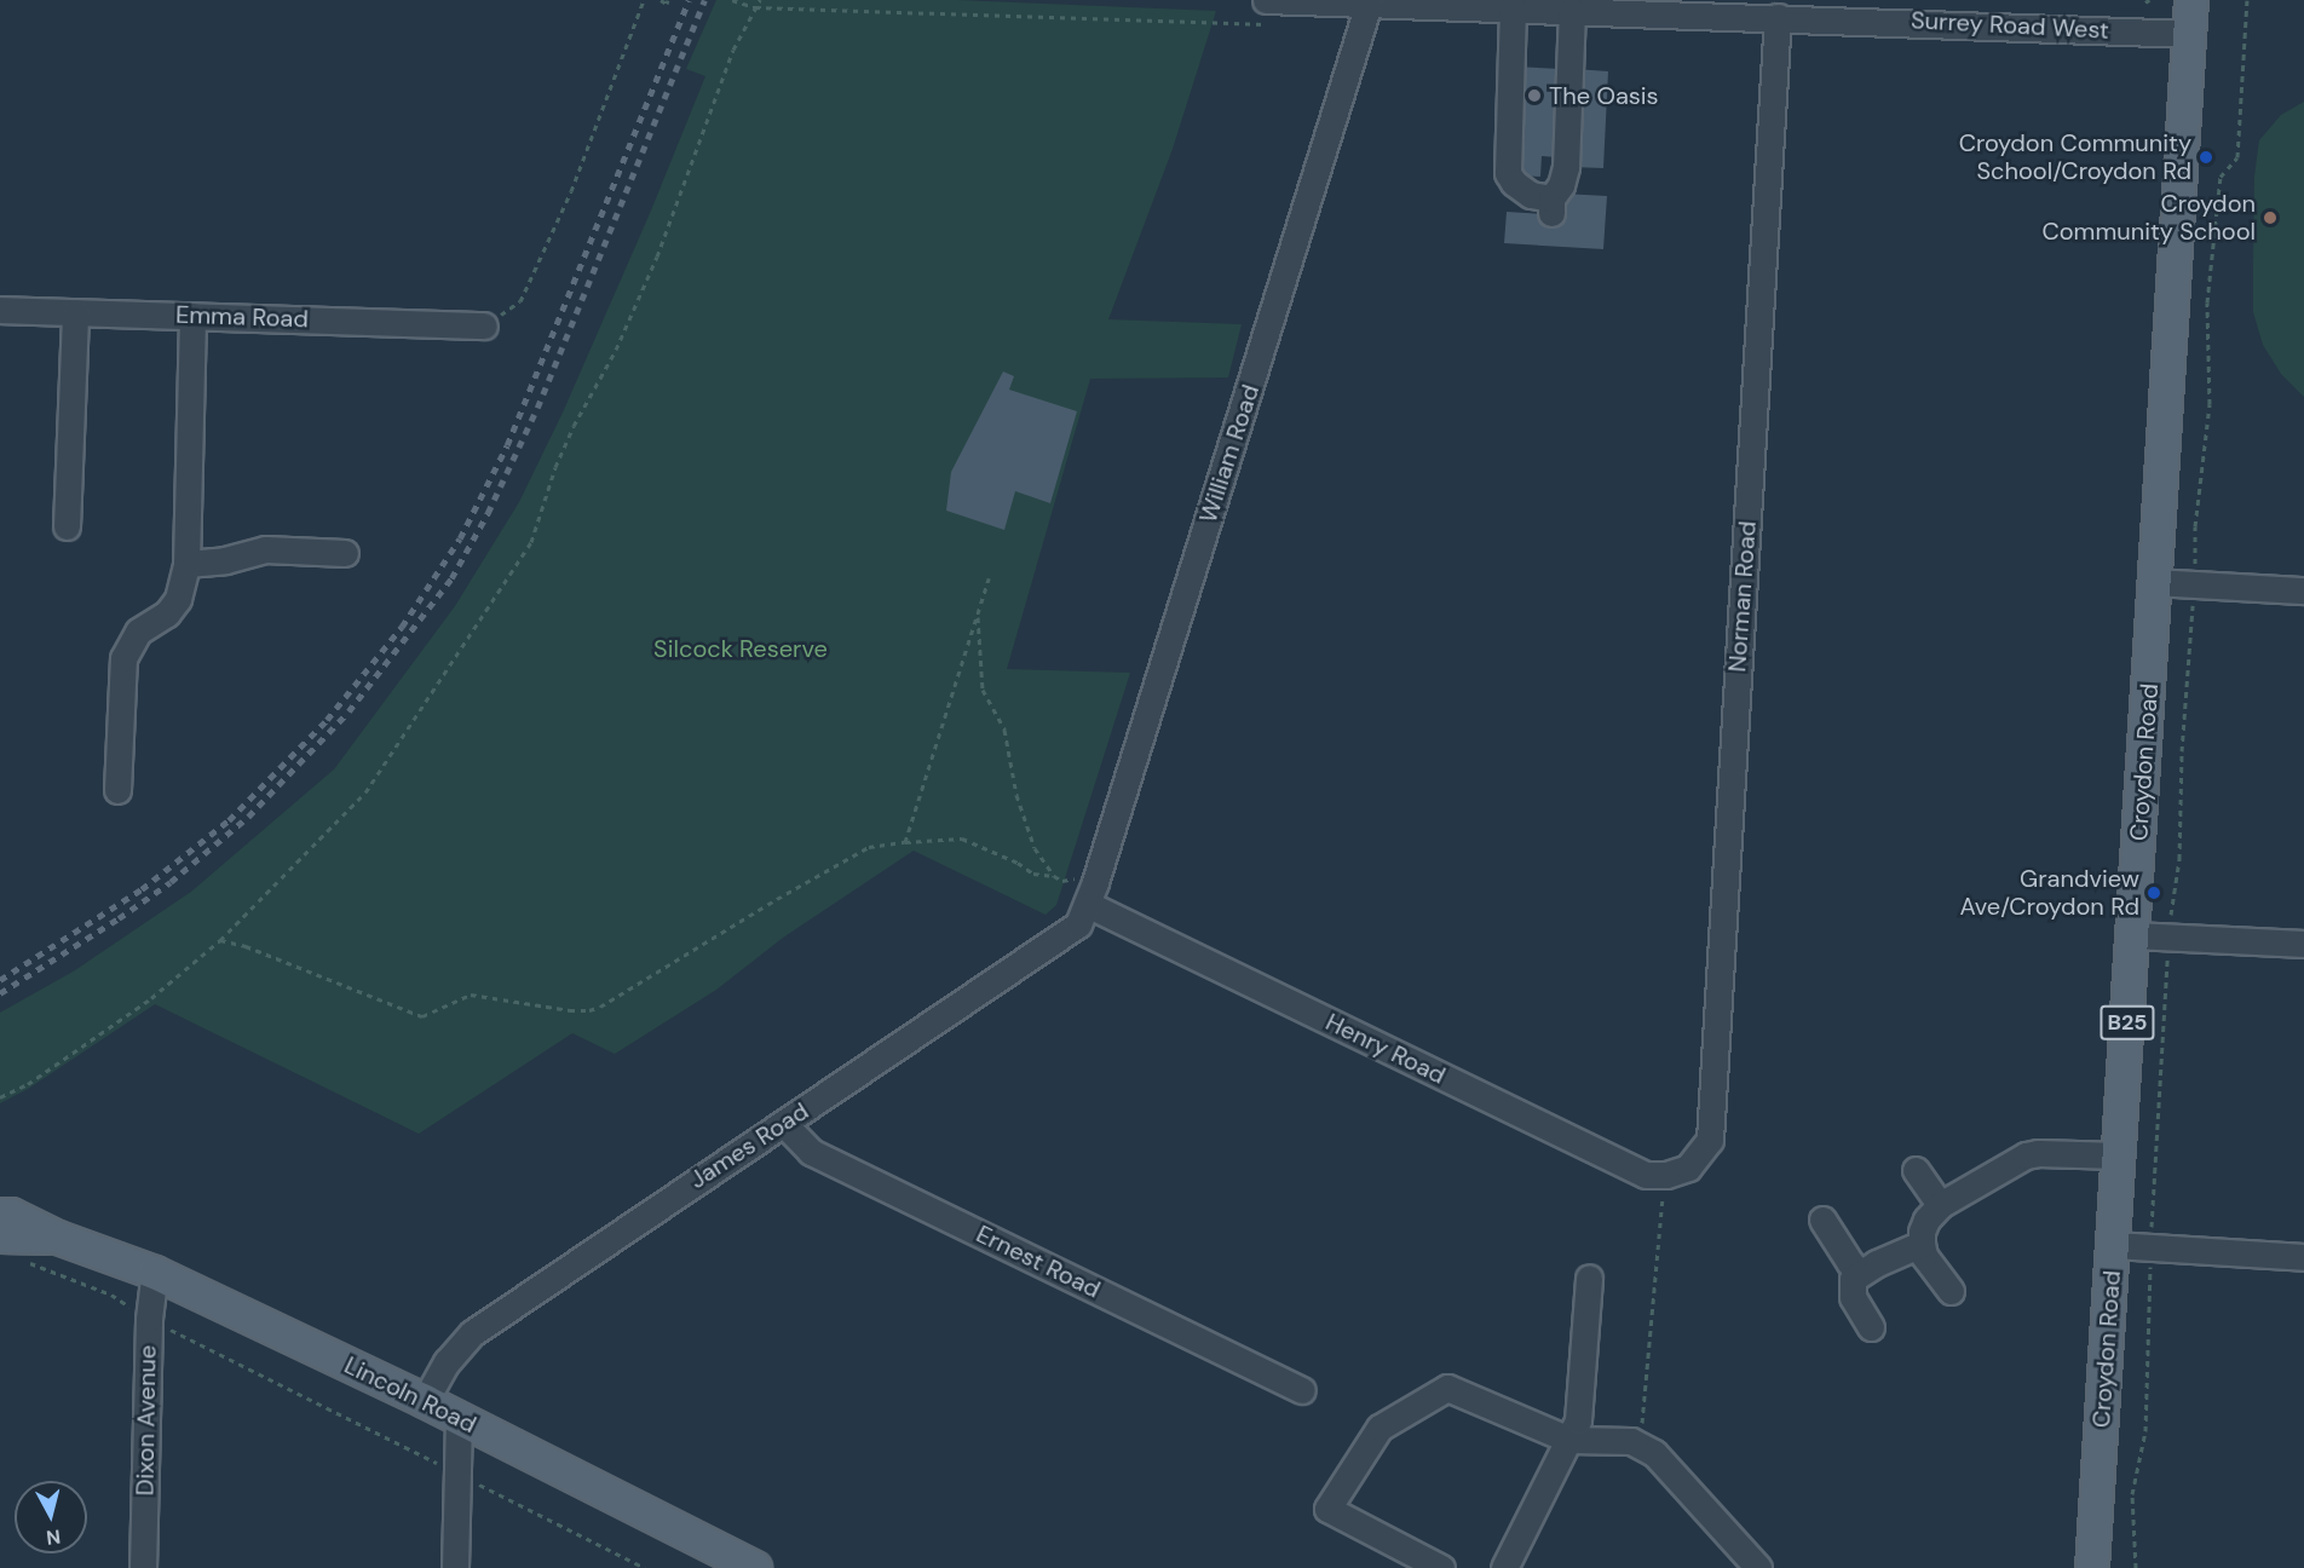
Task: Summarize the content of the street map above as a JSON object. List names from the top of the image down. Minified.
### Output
{"streets":{"main road":["Croydon Road","B25","Lincoln Road"],"street":["Surrey Road West","Emma Road","William Road","Norman Road","Henry Road","James Road","Ernest Road","Dixon Avenue"]},"crossings":[["Surrey Road West","William Road"],["Surrey Road West","Norman Road"],["Surrey Road West","Croydon Road"],["William Road","Henry Road"],["William Road","James Road"],["Norman Road","Henry Road"],["Henry Road","James Road"],["James Road","Ernest Road"],["James Road","Lincoln Road"],["Lincoln Road","Dixon Avenue"]],"parks":["Silcock Reserve"],"places":["The Oasis","Croydon Community School/Croydon Rd","Croydon Community School","Grandview Ave/Croydon Rd"],"north":"bottom"}
